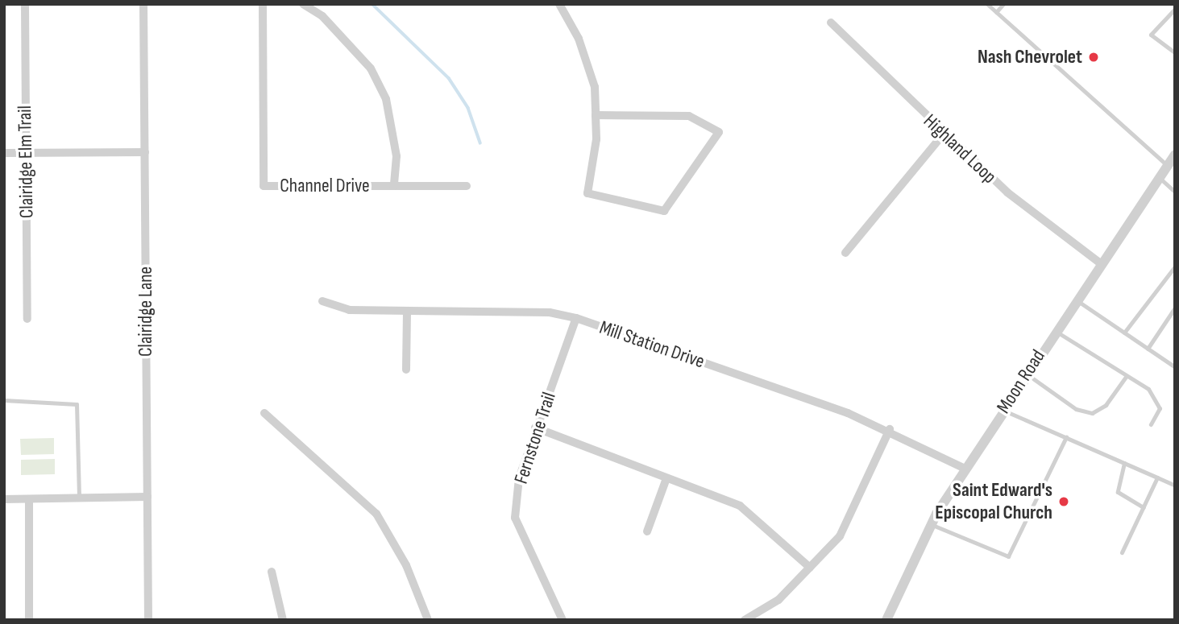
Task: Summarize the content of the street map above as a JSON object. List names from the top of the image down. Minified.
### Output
{"streets":{"street":["Highland Loop","Clairidge Elm Trail","Channel Drive","Clairidge Lane","Mill Station Drive","Moon Road","Fernstone Trail"]},"crossings":[["Highland Loop","Moon Road"],["Mill Station Drive","Moon Road"],["Mill Station Drive","Fernstone Trail"]],"places":["Nash Chevrolet","Saint Edward's Episcopal Church"]}
